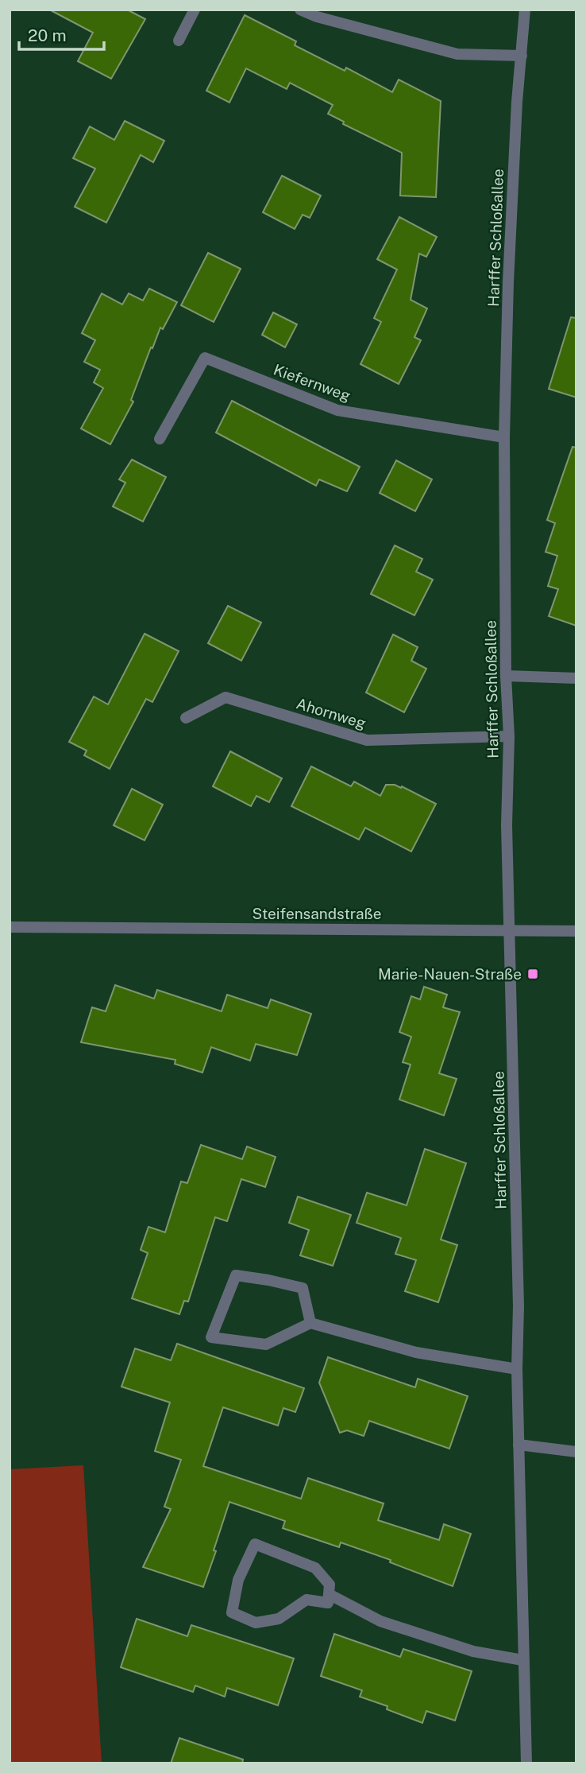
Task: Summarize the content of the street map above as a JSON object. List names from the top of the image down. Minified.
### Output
{"streets":{"street":["Harffer Schloßallee","Kiefernweg","Ahornweg","Steifensandstraße"]},"crossings":[["Harffer Schloßallee","Kiefernweg"],["Harffer Schloßallee","Ahornweg"],["Harffer Schloßallee","Steifensandstraße"]],"places":{"transit":["Marie-Nauen-Straße"]},"scale_bar":"20 m"}
